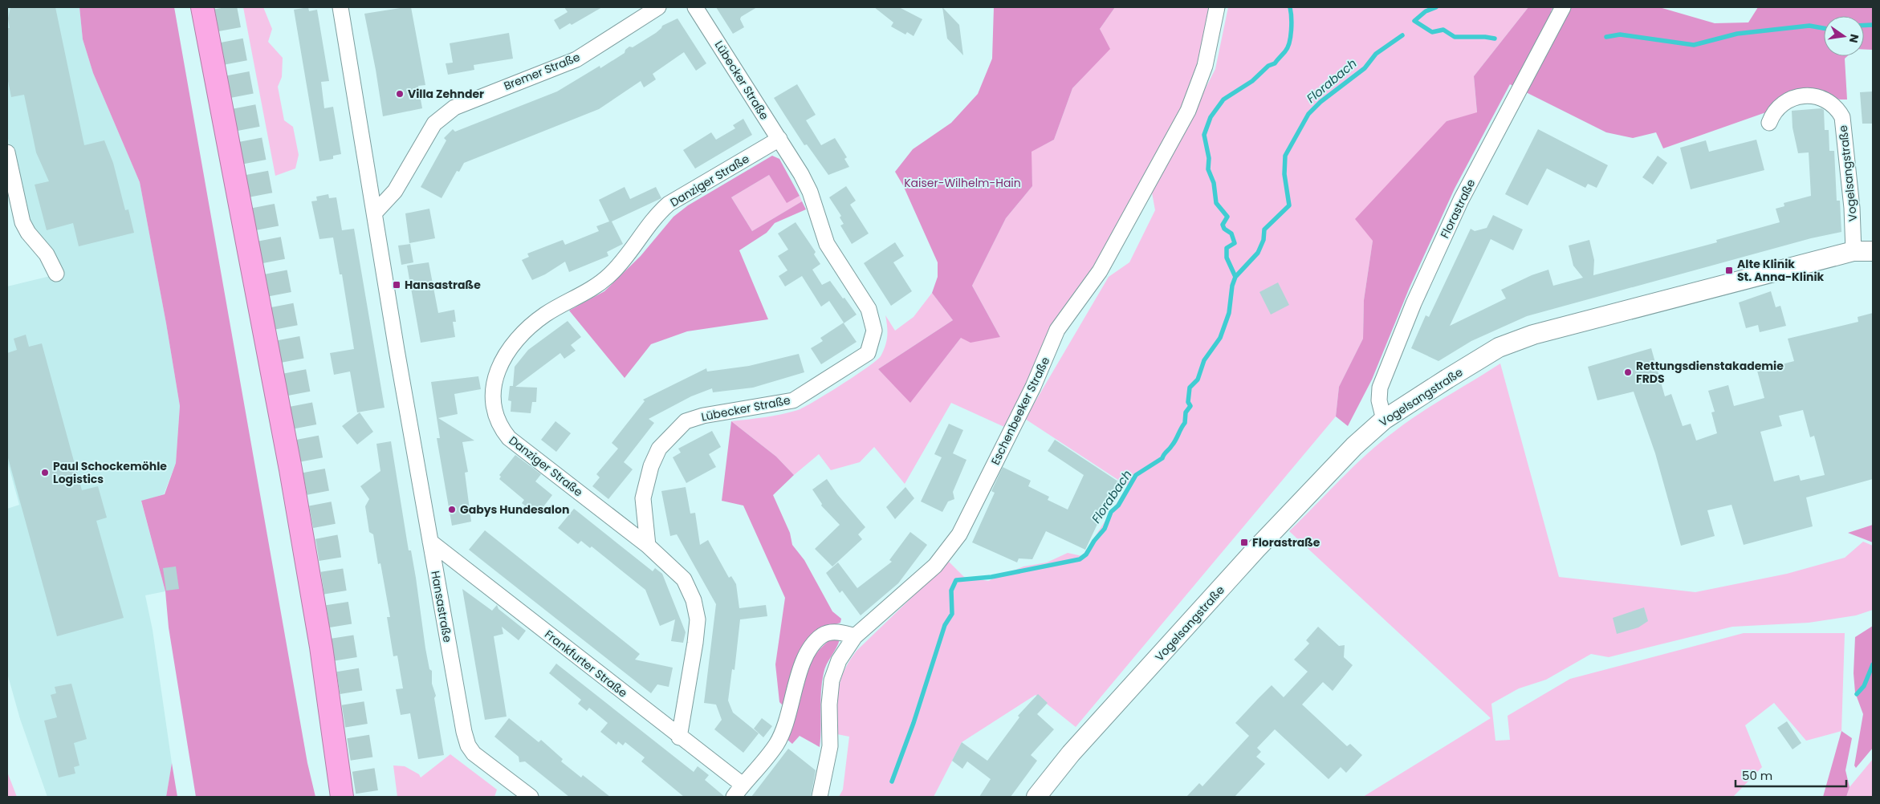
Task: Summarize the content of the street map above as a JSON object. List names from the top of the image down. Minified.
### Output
{"streets":{"street":["Bremer Straße","Lübecker Straße","Vogelsangstraße","Danziger Straße","Florastraße","Eschenbeeker Straße","Hansastraße","Frankfurter Straße"]},"crossings":[["Bremer Straße","Hansastraße"],["Lübecker Straße","Danziger Straße"],["Vogelsangstraße","Florastraße"],["Hansastraße","Frankfurter Straße"]],"water":["Florabach"],"parks":["Kaiser-Wilhelm-Hain"],"places":{"other":["Villa Zehnder","Rettungsdienstakademie FRDS","Paul Schockemöhle Logistics","Gabys Hundesalon"],"transit":["Alte Klinik St. Anna-Klinik","Hansastraße","Florastraße"]},"scale_bar":"50 m","north":"right"}
